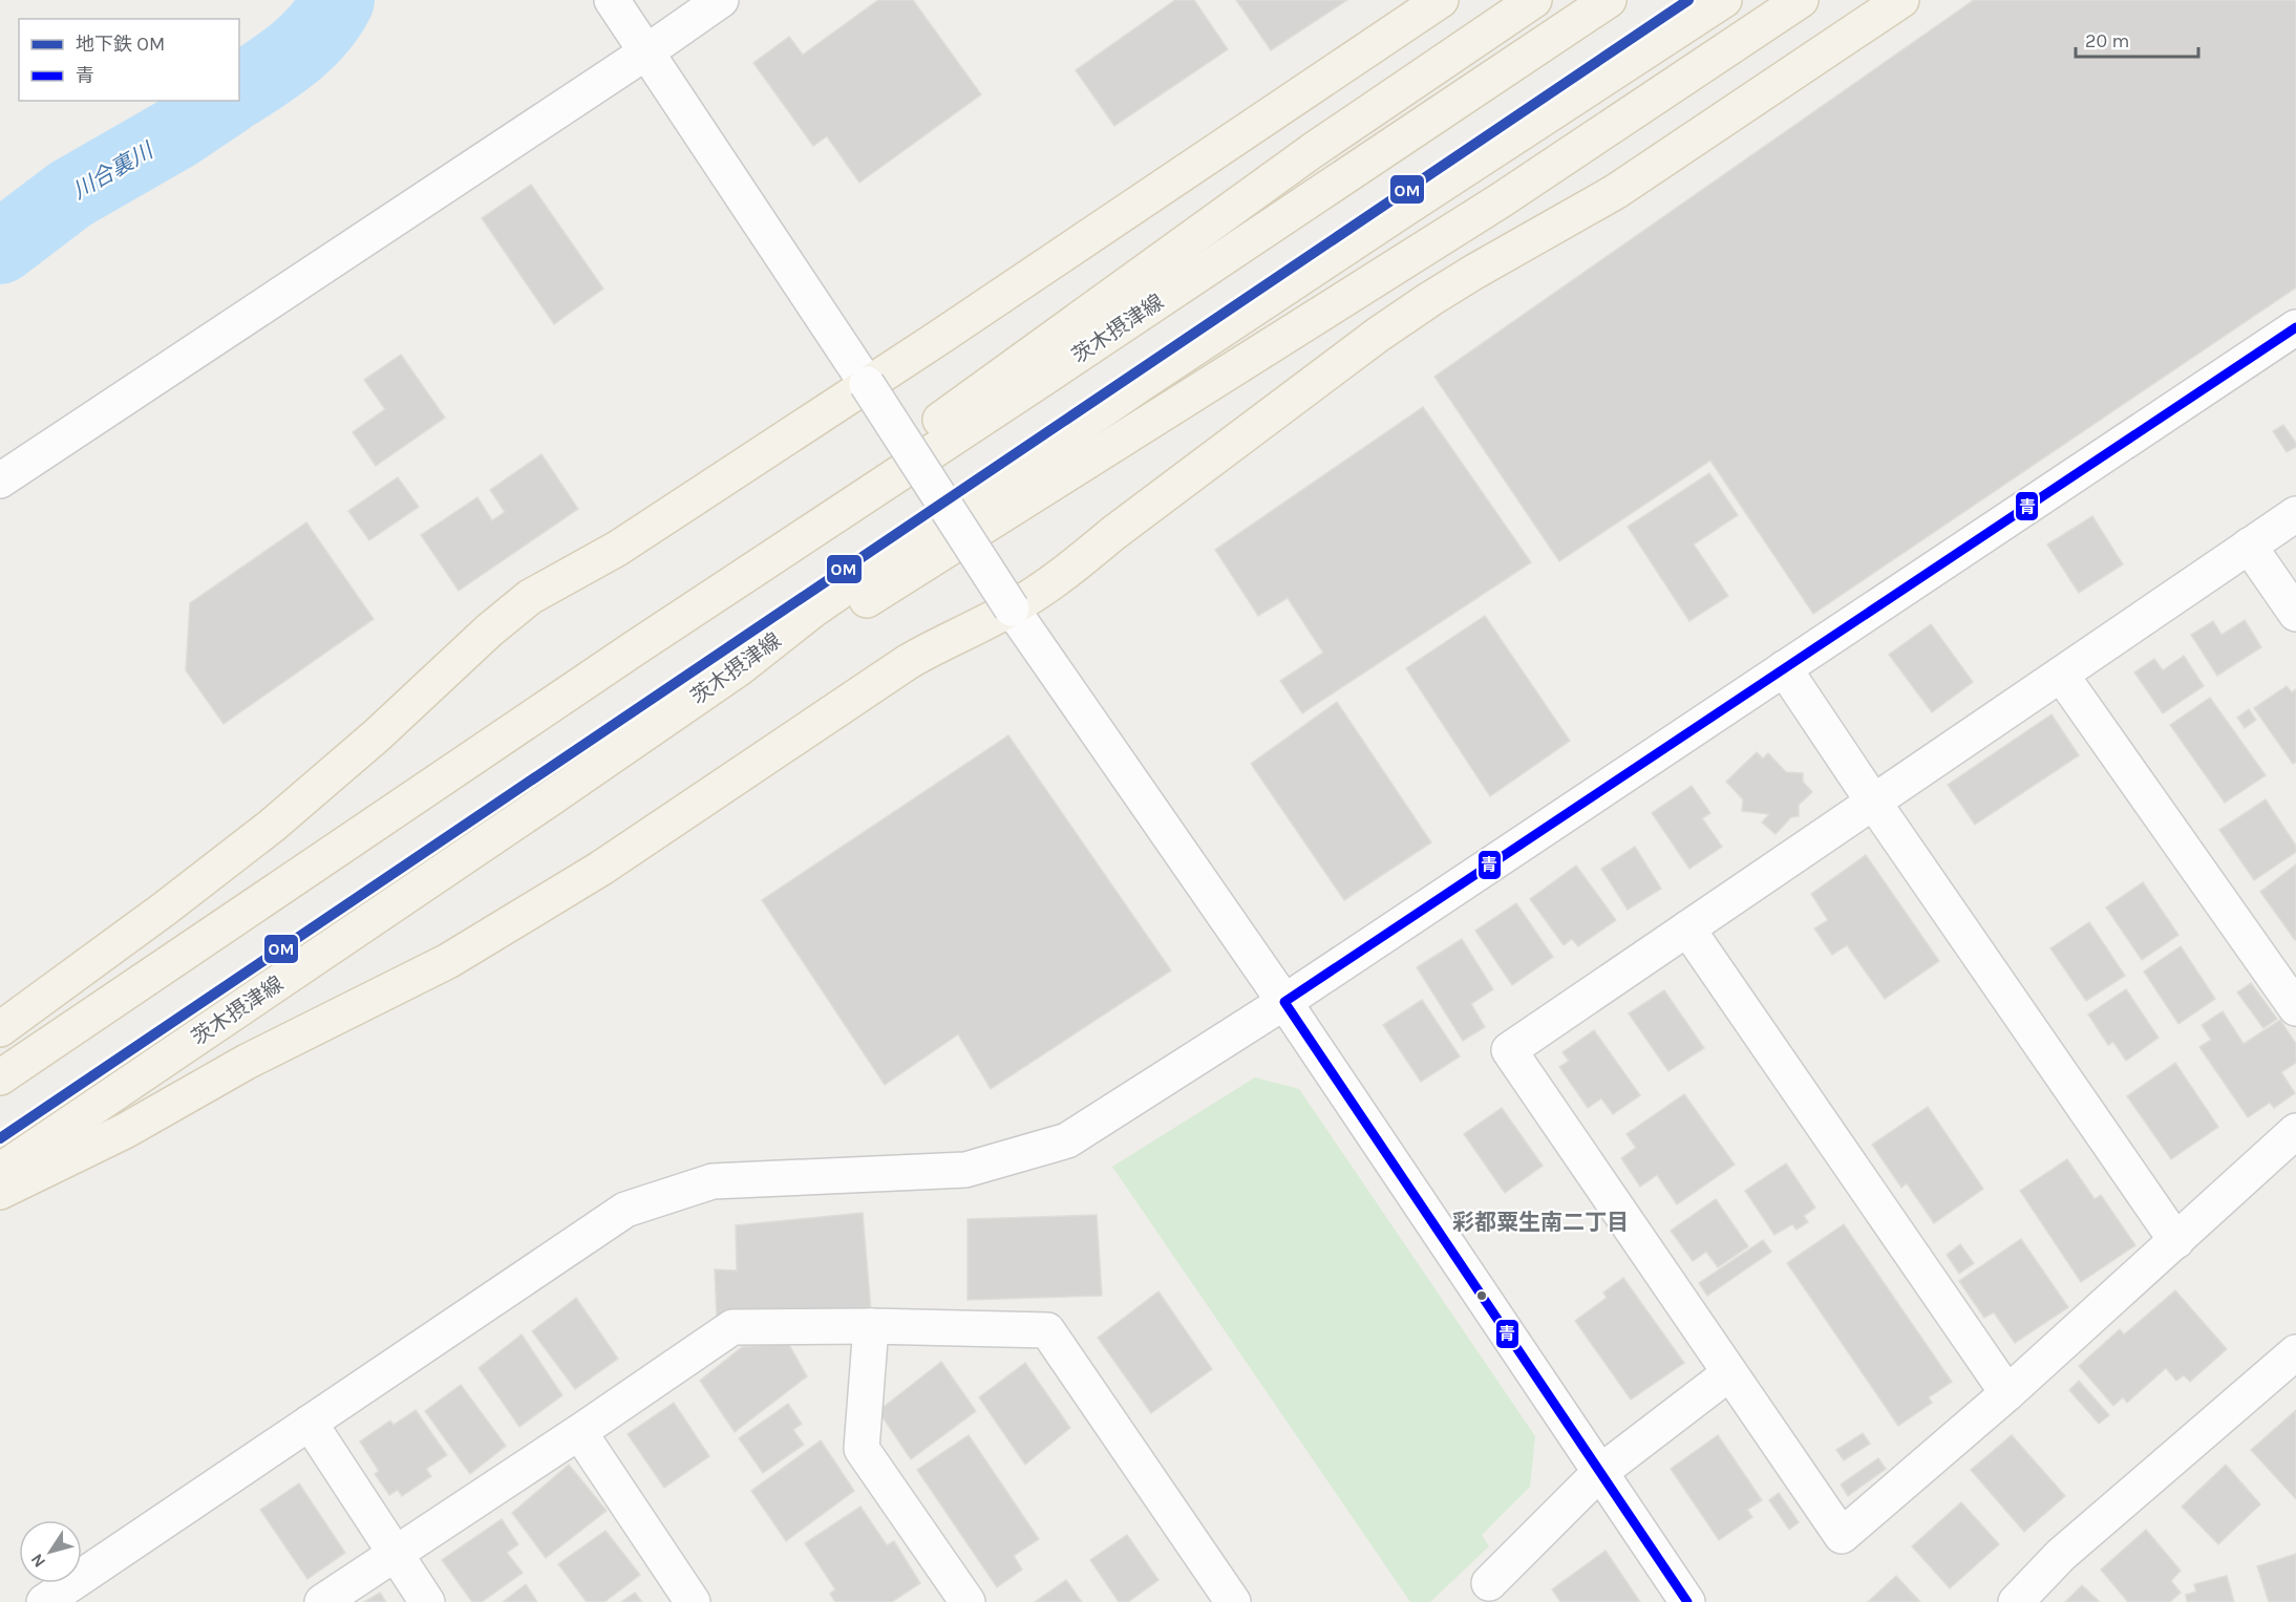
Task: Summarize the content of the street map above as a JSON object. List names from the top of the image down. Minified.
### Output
{"streets":{"main road":["茨木摂津線"]},"districts":["彩都粟生南二丁目"],"water":["川合裏川"],"lines":["metro line OM","transit line 青"],"legend":["地下鉄 OM","青"],"scale_bar":"20 m","north":"bottom left"}
